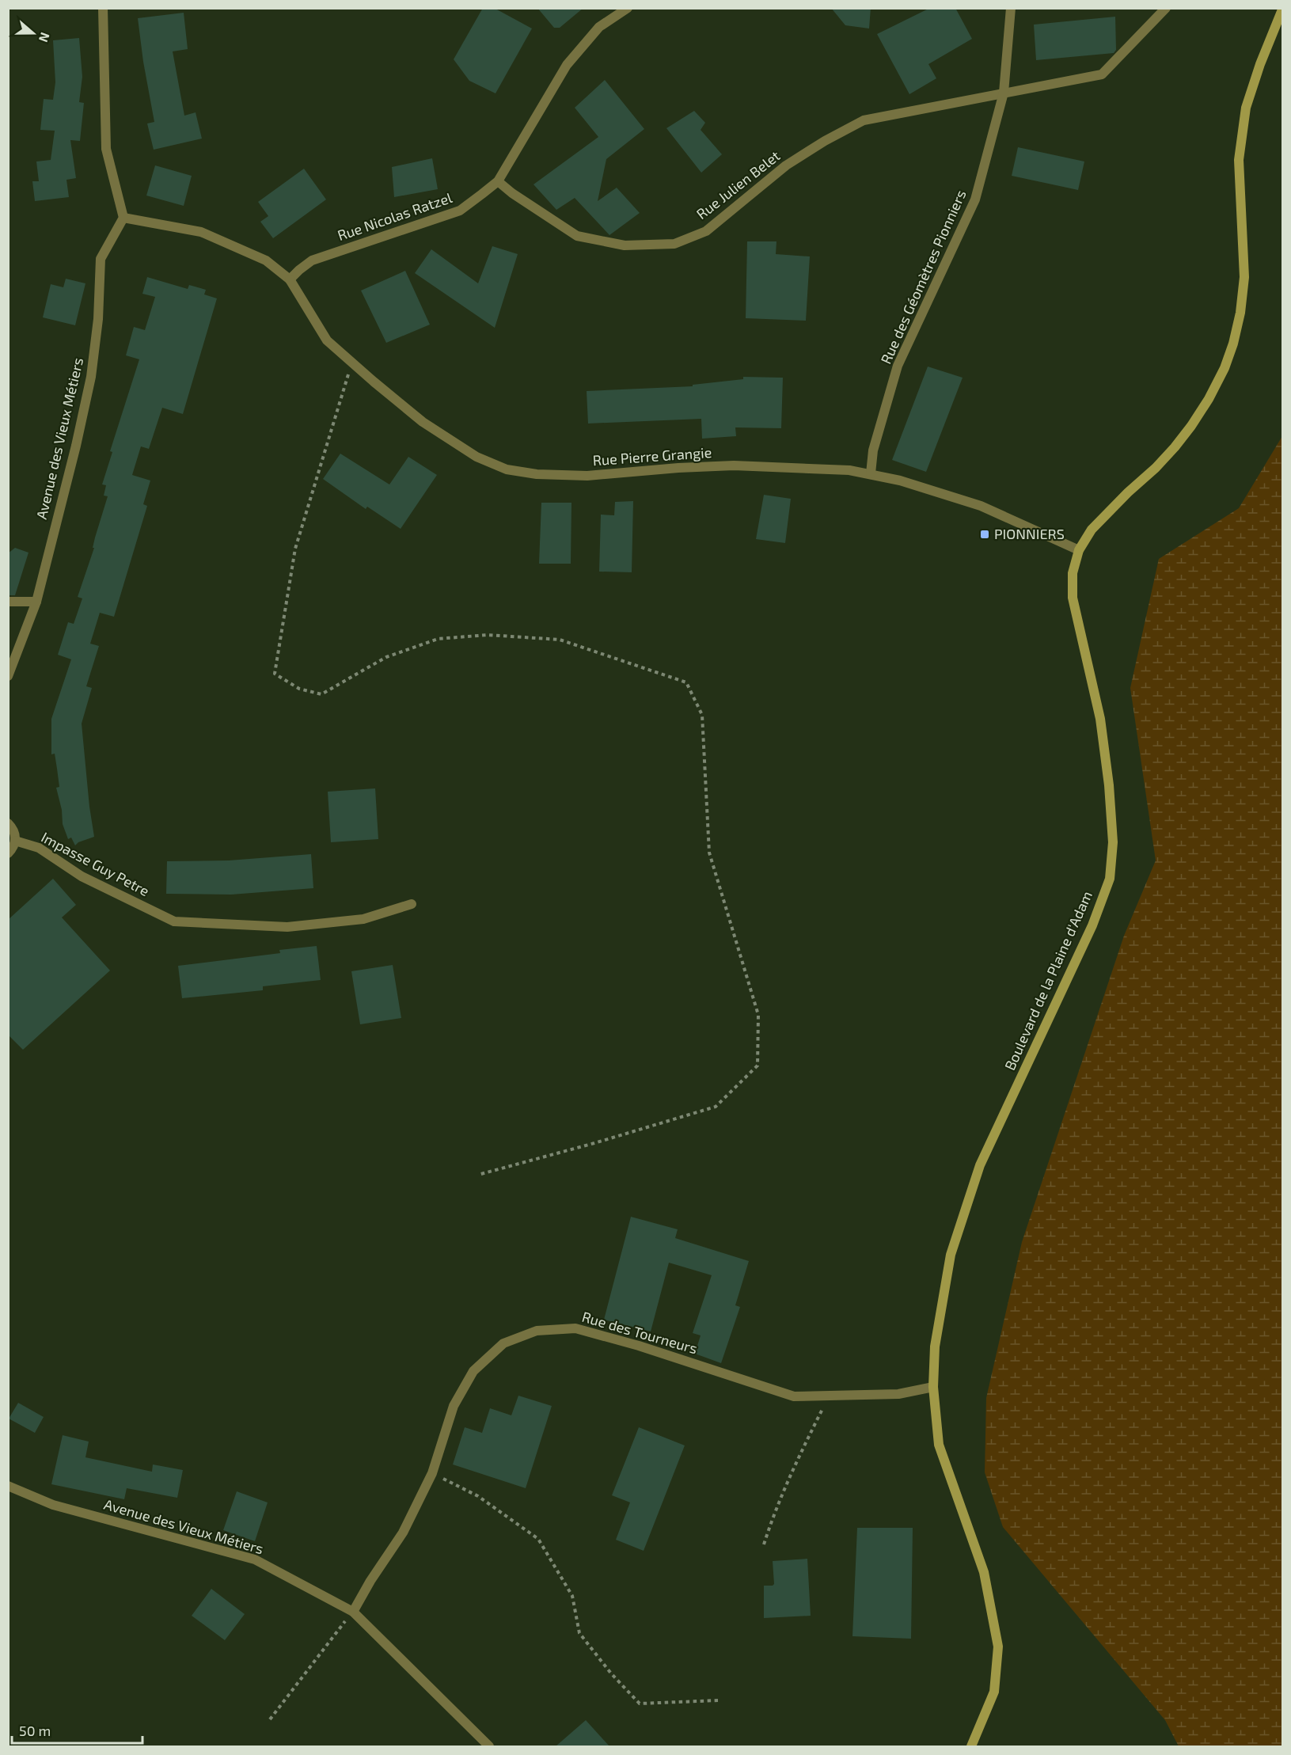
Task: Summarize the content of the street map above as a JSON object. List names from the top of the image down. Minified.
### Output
{"streets":{"street":["Rue Julien Belet","Rue Nicolas Ratzel","Rue des Géomètres Pionniers","Avenue des Vieux Métiers","Rue Pierre Grangie","Impasse Guy Petre","Boulevard de la Plaine d'Adam","Rue des Tourneurs"]},"crossings":[["Rue Julien Belet","Rue Nicolas Ratzel"],["Rue Julien Belet","Rue des Géomètres Pionniers"],["Rue Nicolas Ratzel","Rue Pierre Grangie"],["Rue des Géomètres Pionniers","Rue Pierre Grangie"],["Avenue des Vieux Métiers","Rue des Tourneurs"],["Rue Pierre Grangie","Boulevard de la Plaine d'Adam"],["Boulevard de la Plaine d'Adam","Rue des Tourneurs"]],"places":{"transit":["PIONNIERS"]},"scale_bar":"50 m","north":"right"}
